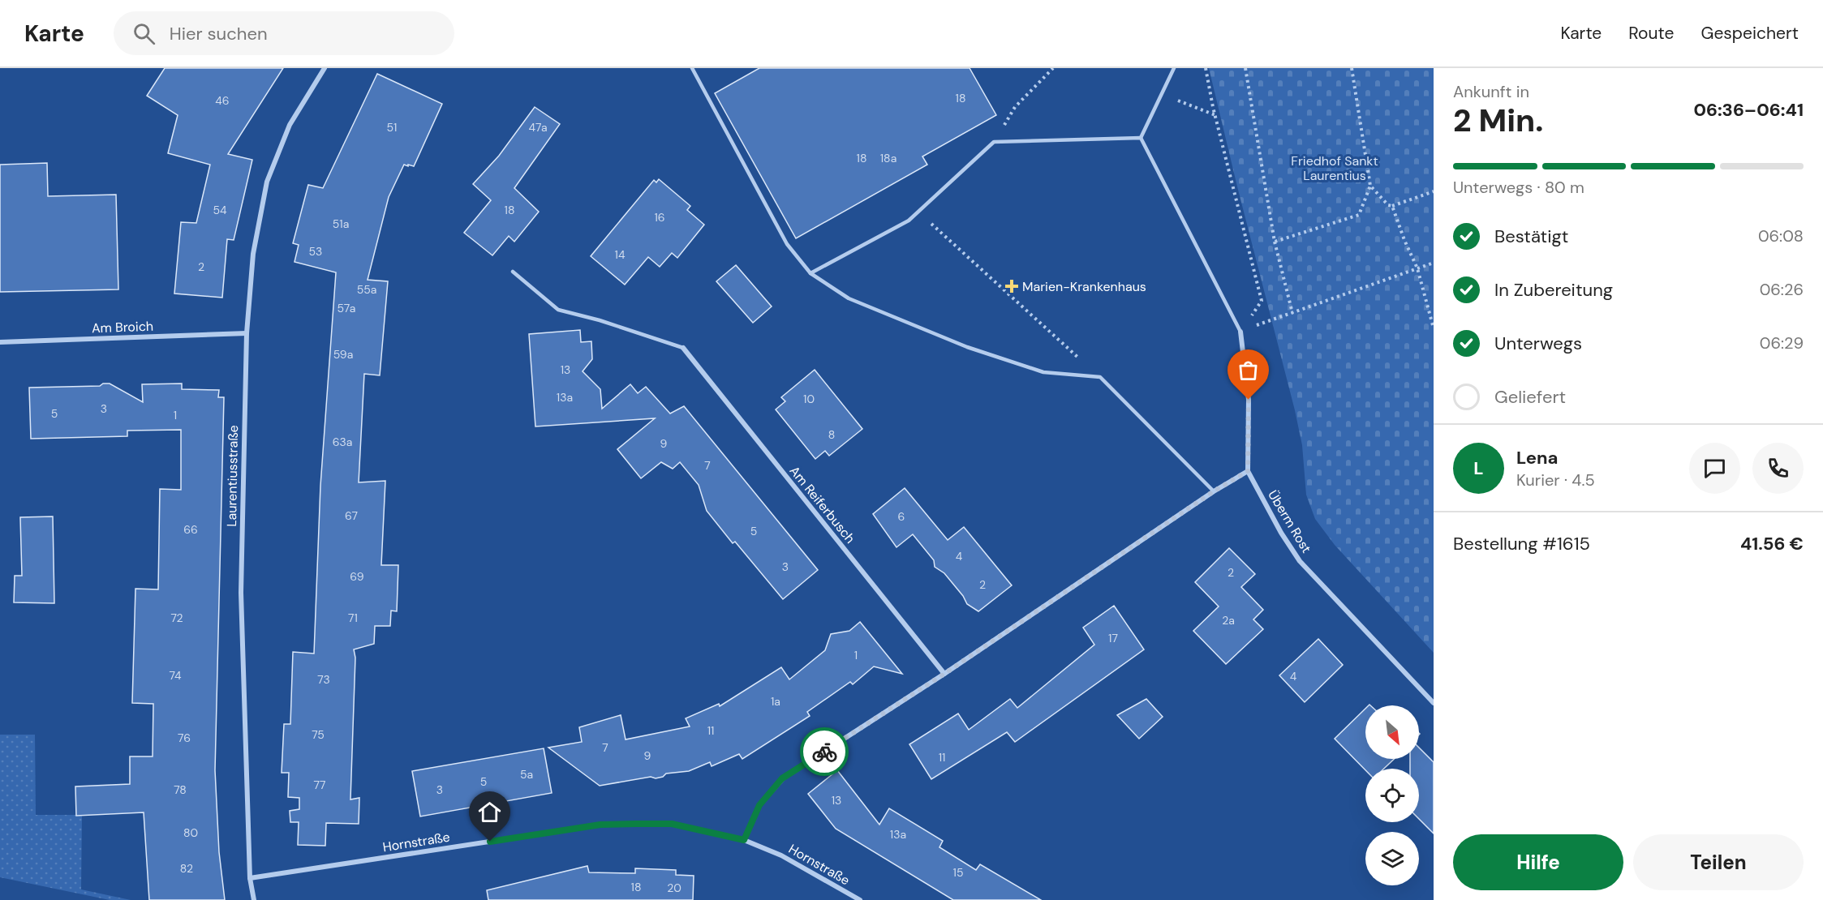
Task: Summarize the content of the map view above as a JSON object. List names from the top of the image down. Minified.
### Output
{"streets":{"street":["Am Broich","Laurentiusstraße","Am Reiferbusch","Überm Rost","Hornstraße"]},"crossings":[["Am Broich","Laurentiusstraße"],["Laurentiusstraße","Hornstraße"]],"parks":["Friedhof Sankt Laurentius"],"places":{"health":["Marien-Krankenhaus"]},"house_numbers":["18","46","51","47a","18","18a","54","18","16","51a","53","14","2","55a","57a","59a","13","13a","10","3","5","1","8","63a","9","7","67","6","66","5","4","3","2","69","2","72","71","2a","17","1","74","4","73","1a","11","75","76","7","9","11","5a","5","77","78","3","13","80","13a","82","15","18","20"],"north":"bottom right","page":{"header":"Karte","search":"Hier suchen","nav":["Karte","Route","Gespeichert"],"heading":["2 Min.","Ankunft in","06:36–06:41"],"panel":["Lena","Kurier · 4.5","Bestellung #1615","41.56 €"],"bar":"Unterwegs · 80 m","list":[["Bestätigt","06:08"],["In Zubereitung","06:26"],["Unterwegs","06:29"],"Geliefert"],"round":"L","buttons":["Hilfe","Teilen"]}}
